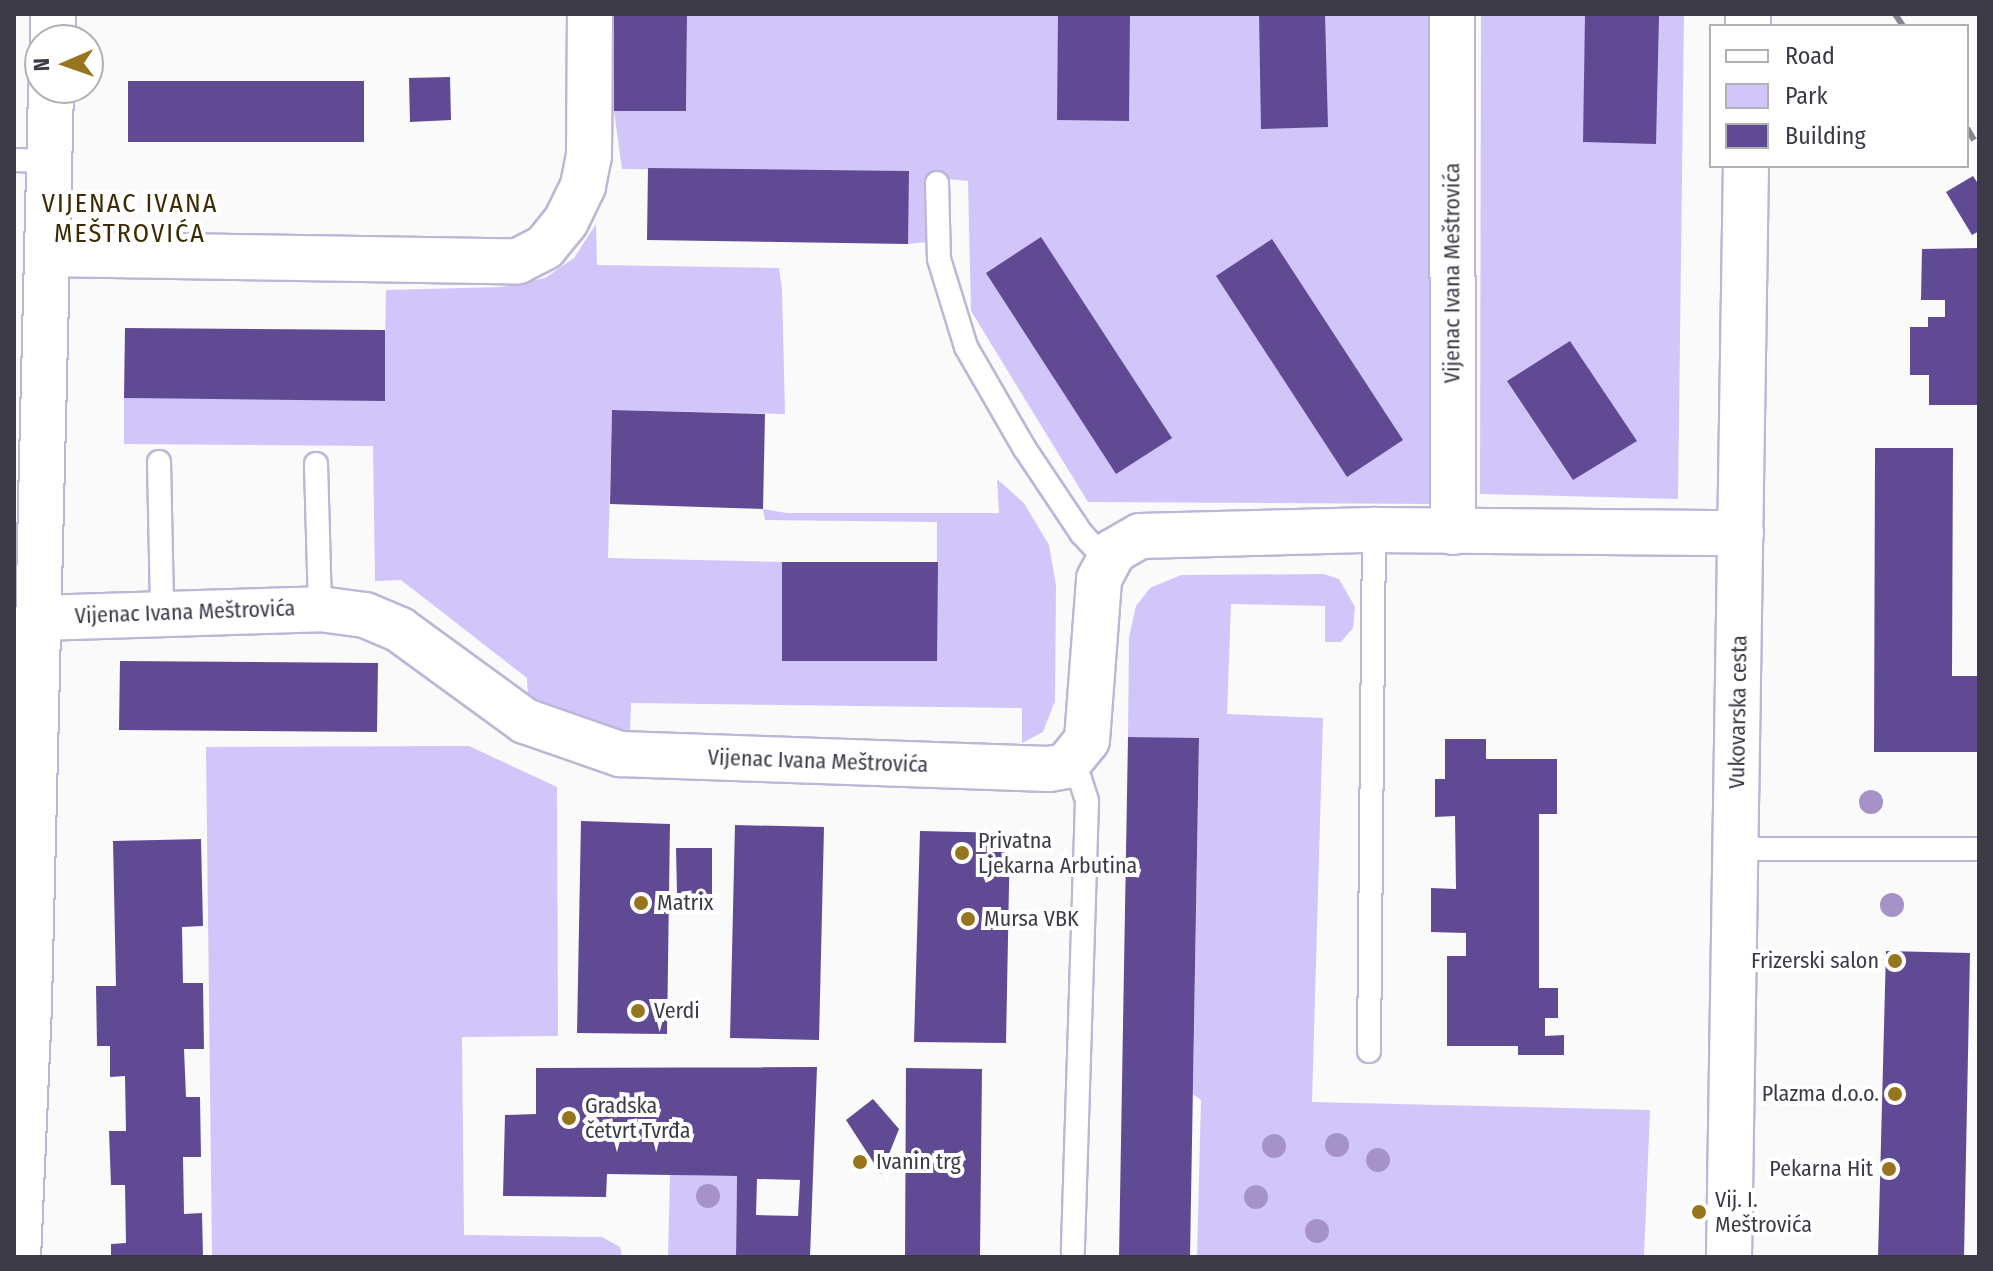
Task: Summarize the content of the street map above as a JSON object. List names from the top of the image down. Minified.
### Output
{"streets":{"street":["Vijenac Ivana Meštrovića","Vukovarska cesta"]},"districts":["VIJENAC IVANA MEŠTROVIĆA"],"places":["Privatna Ljekarna Arbutina","Matrix","Mursa VBK","Frizerski salon","Verdi","Plazma d.o.o.","Gradska četvrt Tvrđa","Ivanin trg","Pekarna Hit","Vij. I. Meštrovića"],"legend":["Road","Park","Building"],"north":"left"}
